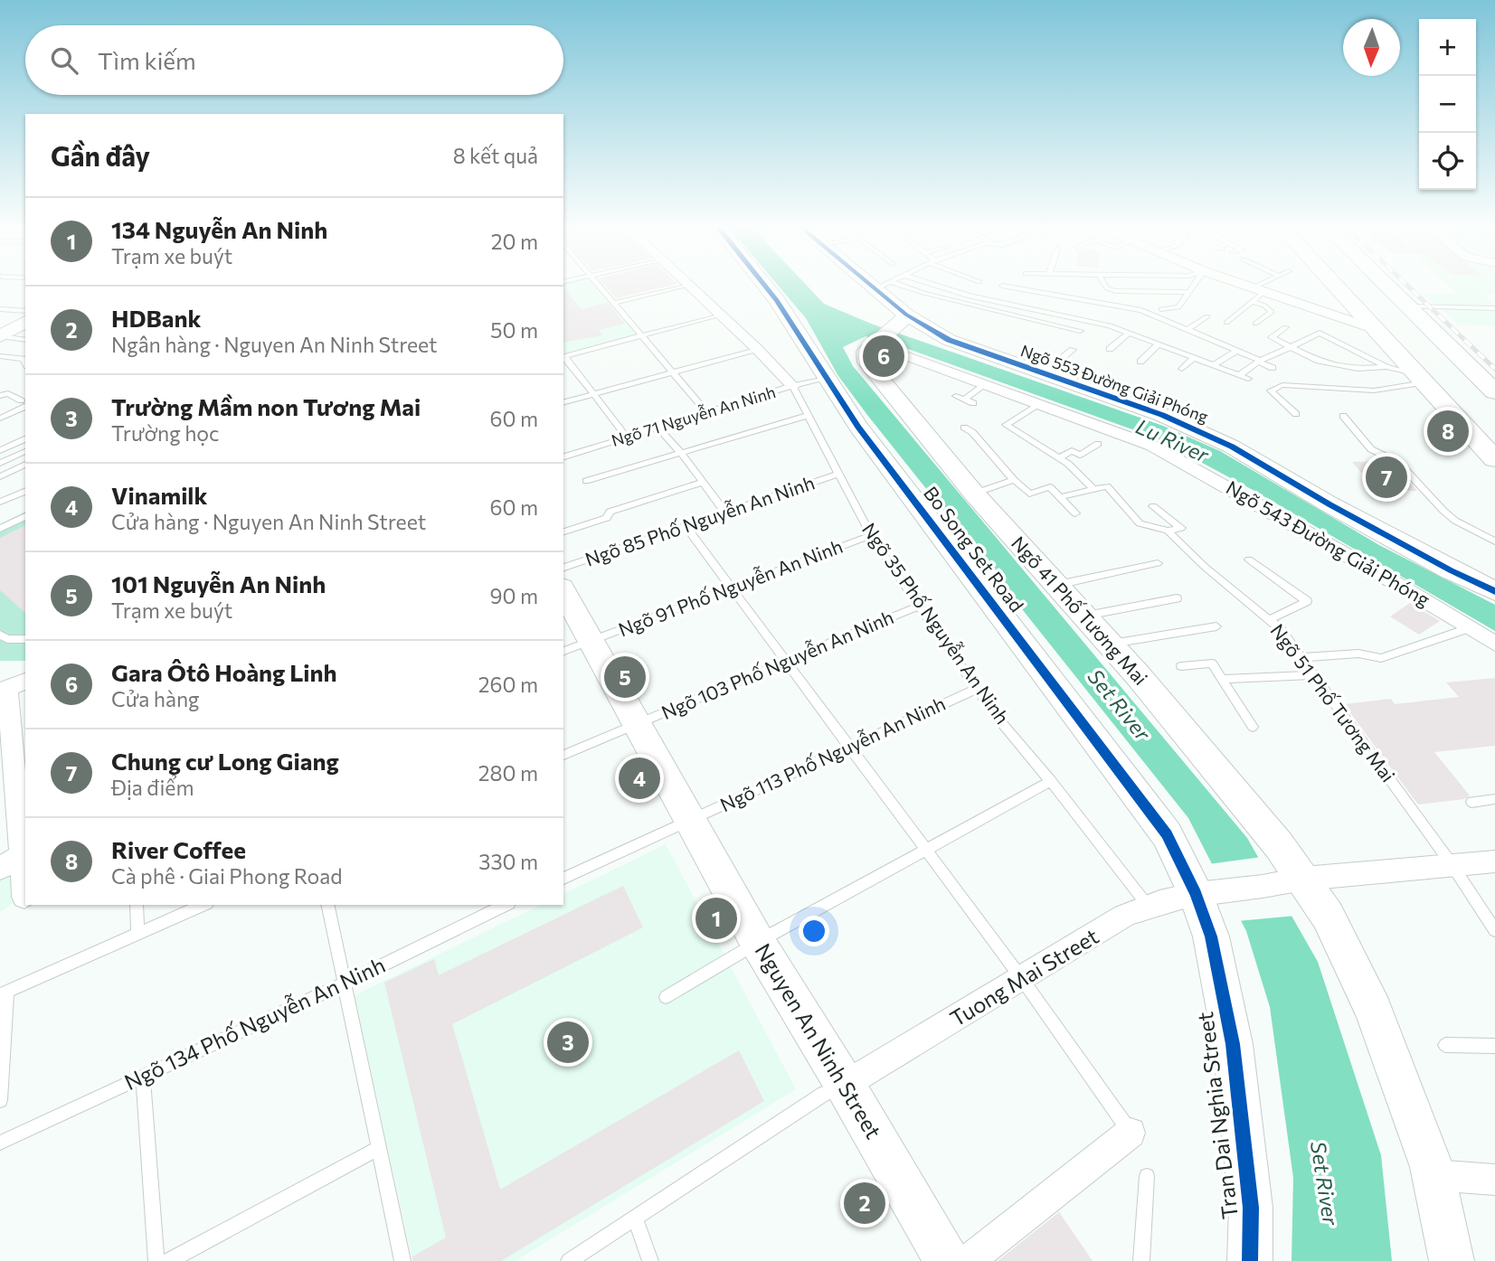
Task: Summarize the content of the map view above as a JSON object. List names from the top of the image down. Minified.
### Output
{"streets":{"street":["Ngõ 553 Đường Giải Phóng","Ngõ 543 Đường Giải Phóng","Bo Song Set Road","Ngõ 41 Phố Tương Mai","Ngõ 35 Phố Nguyễn An Ninh","Tuong Mai Street","Nguyen An Ninh Street","Tran Dai Nghia Street"],"lane":["Ngõ 71 Nguyễn An Ninh","Ngõ 85 Phố Nguyễn An Ninh","Ngõ 91 Phố Nguyễn An Ninh","Ngõ 103 Phố Nguyễn An Ninh","Ngõ 51 Phố Tương Mai","Ngõ 113 Phố Nguyễn An Ninh","Ngõ 134 Phố Nguyễn An Ninh"]},"crossings":[["Ngõ 71 Nguyễn An Ninh","Bo Song Set Road"],["Ngõ 71 Nguyễn An Ninh","Ngõ 35 Phố Nguyễn An Ninh"],["Ngõ 85 Phố Nguyễn An Ninh","Ngõ 35 Phố Nguyễn An Ninh"],["Ngõ 543 Đường Giải Phóng","Ngõ 41 Phố Tương Mai"],["Bo Song Set Road","Tuong Mai Street"],["Bo Song Set Road","Tran Dai Nghia Street"],["Ngõ 91 Phố Nguyễn An Ninh","Ngõ 35 Phố Nguyễn An Ninh"],["Ngõ 91 Phố Nguyễn An Ninh","Nguyen An Ninh Street"],["Ngõ 41 Phố Tương Mai","Tuong Mai Street"],["Ngõ 35 Phố Nguyễn An Ninh","Ngõ 103 Phố Nguyễn An Ninh"],["Ngõ 35 Phố Nguyễn An Ninh","Ngõ 113 Phố Nguyễn An Ninh"],["Ngõ 35 Phố Nguyễn An Ninh","Tuong Mai Street"],["Ngõ 103 Phố Nguyễn An Ninh","Nguyen An Ninh Street"],["Ngõ 113 Phố Nguyễn An Ninh","Nguyen An Ninh Street"],["Tuong Mai Street","Nguyen An Ninh Street"],["Tuong Mai Street","Tran Dai Nghia Street"]],"water":["Lu River","Set River"],"north":"bottom","page":{"map_buttons":["+","−"],"search":"Tìm kiếm","heading":["Gần đây","8 kết quả"],"list":[{"mark":"1","name":"134 Nguyễn An Ninh","note":"Trạm xe buýt","value":"20 m"},{"mark":"2","name":"HDBank","note":"Ngân hàng · Nguyen An Ninh Street","value":"50 m"},{"mark":"3","name":"Trường Mầm non Tương Mai","note":"Trường học","value":"60 m"},{"mark":"4","name":"Vinamilk","note":"Cửa hàng · Nguyen An Ninh Street","value":"60 m"},{"mark":"5","name":"101 Nguyễn An Ninh","note":"Trạm xe buýt","value":"90 m"},{"mark":"6","name":"Gara Ôtô Hoàng Linh","note":"Cửa hàng","value":"260 m"},{"mark":"7","name":"Chung cư Long Giang","note":"Địa điểm","value":"280 m"},{"mark":"8","name":"River Coffee","note":"Cà phê · Giai Phong Road","value":"330 m"}],"pins":["6","8","7","5","4","1","3","2"]}}
